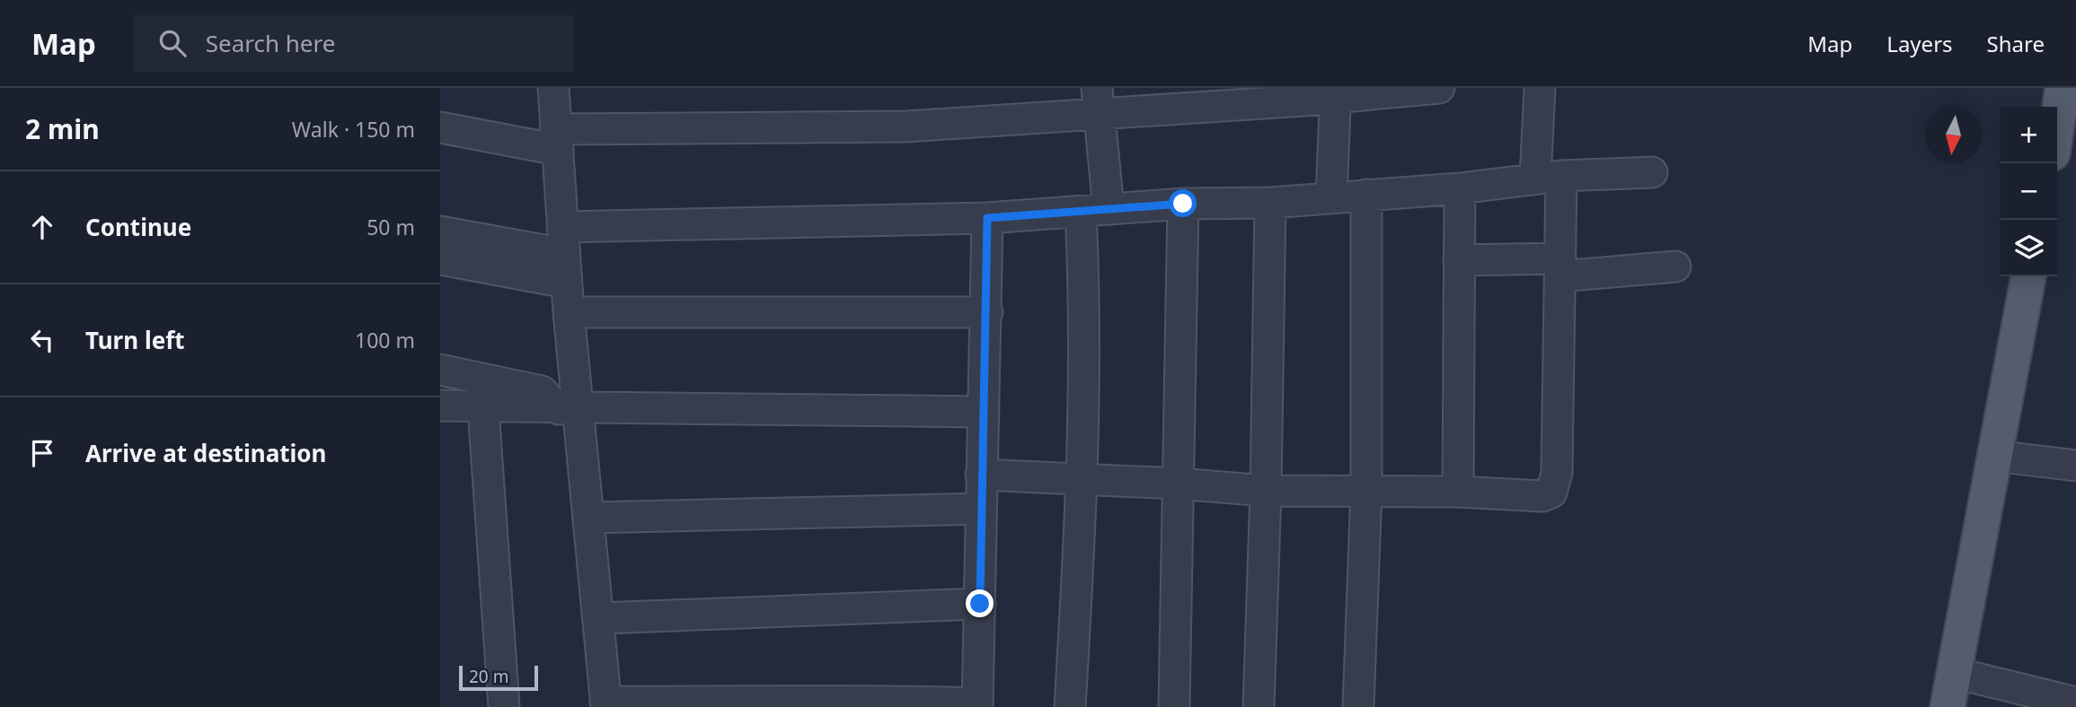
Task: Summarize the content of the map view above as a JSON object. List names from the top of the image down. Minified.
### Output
{"scale_bar":"20 m","north":"bottom","page":{"header":"Map","search":"Search here","nav":["Map","Layers","Share"],"heading":["2 min","Walk · 150 m"],"map_buttons":["+","−"],"list":[["Continue","50 m"],["Turn left","100 m"],"Arrive at destination"],"scale":"20 m"}}
